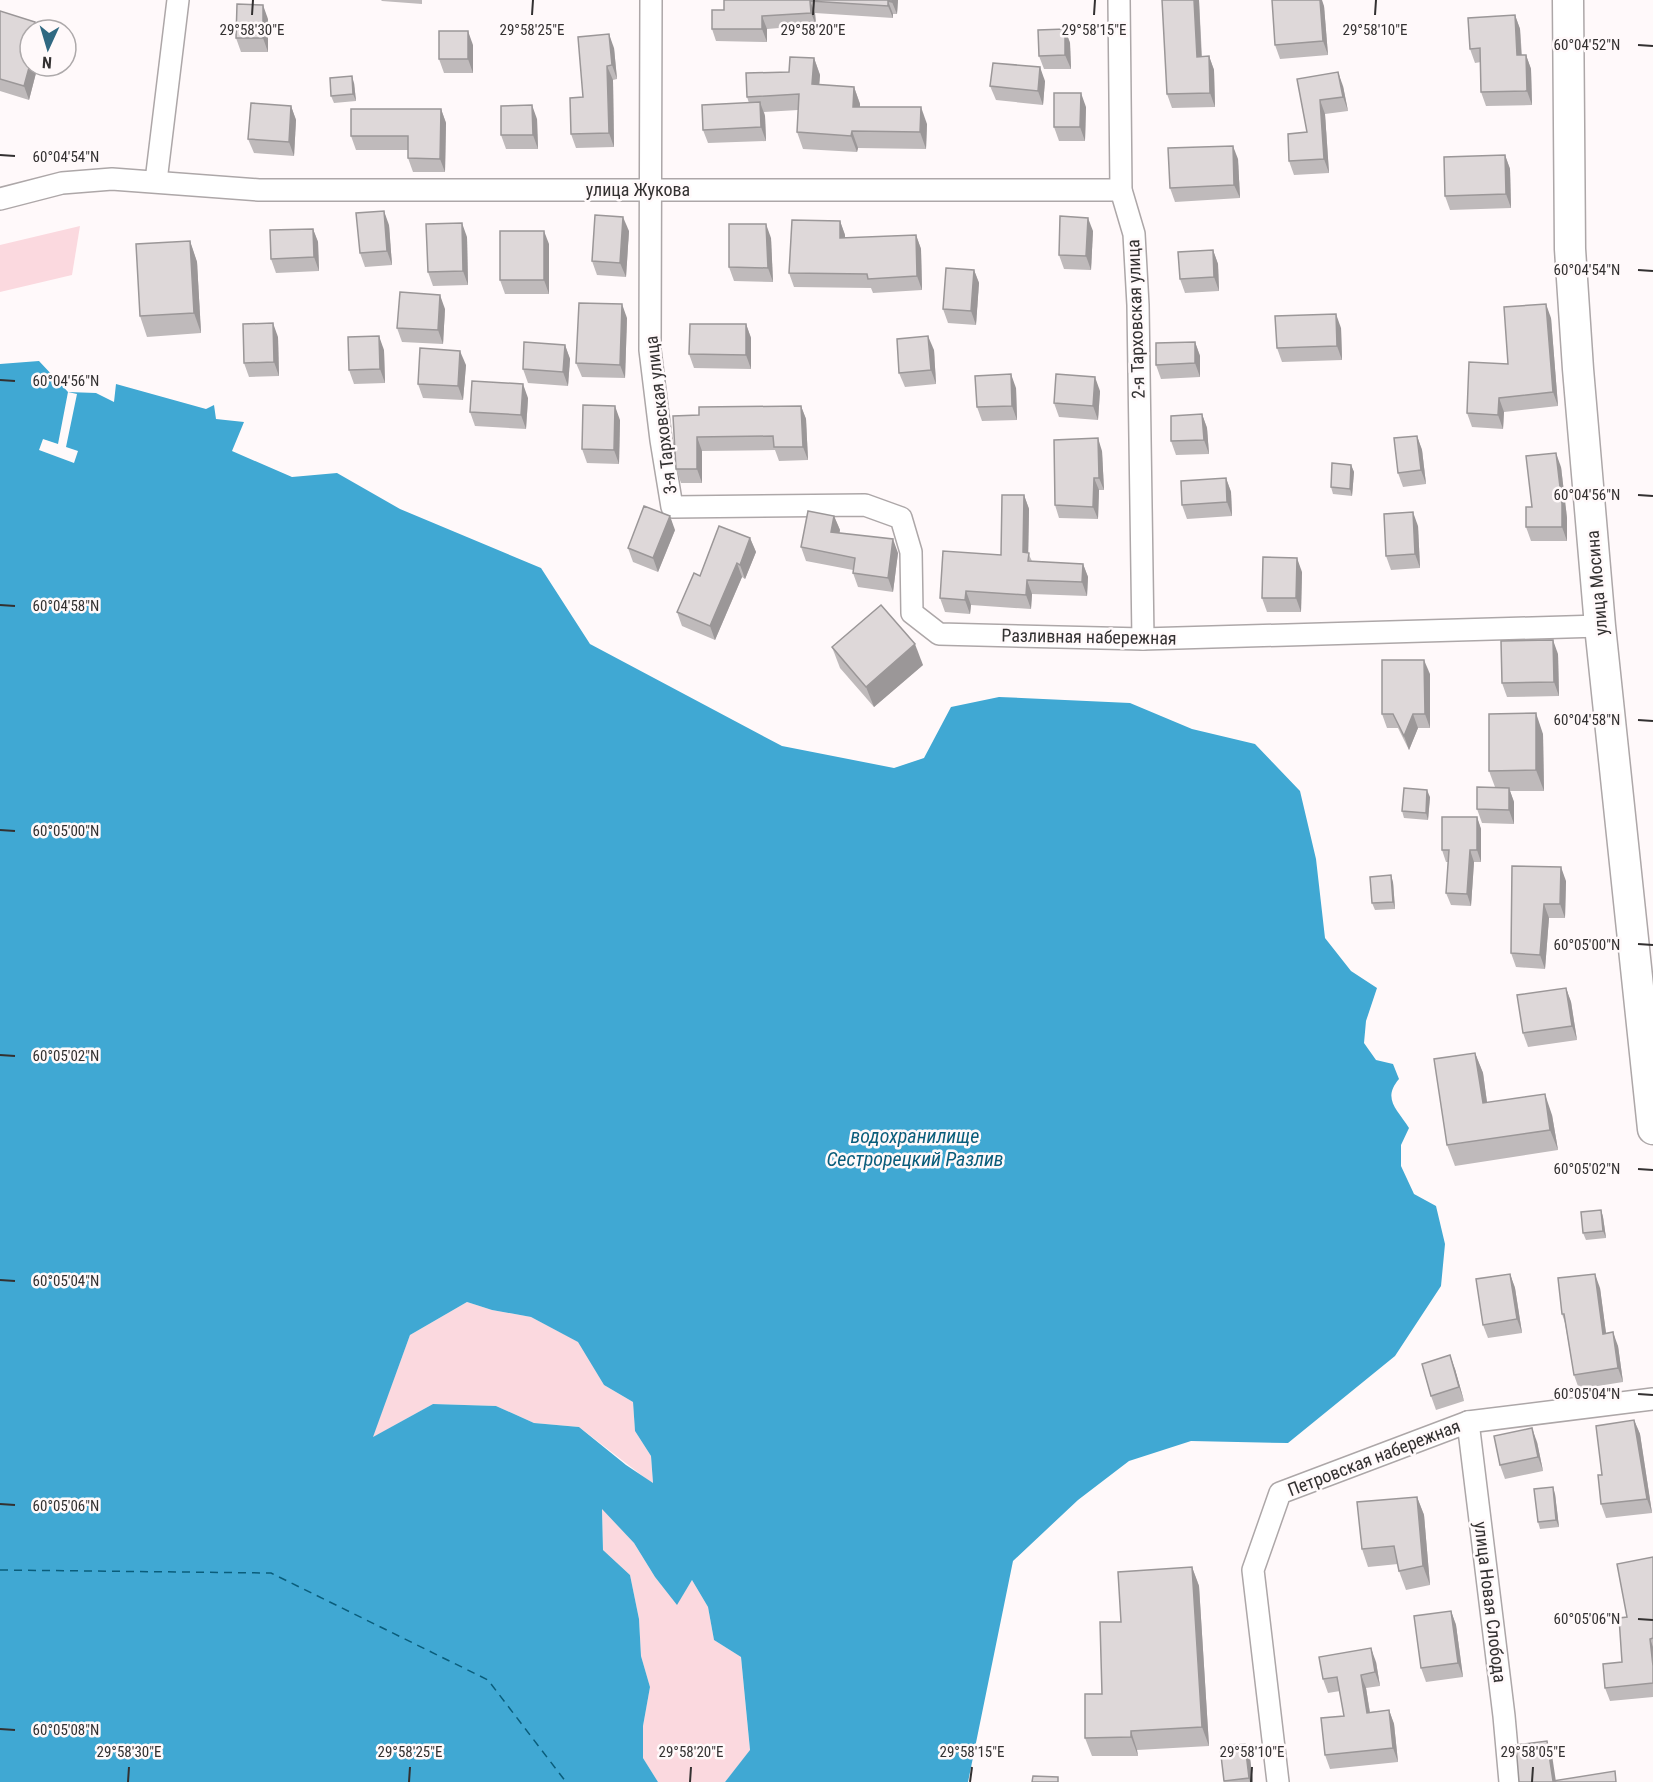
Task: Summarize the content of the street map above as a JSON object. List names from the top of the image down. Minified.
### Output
{"streets":{"street":["улица Жукова","2-я Тарховская улица","3-я Тарховская улица","улица Мосина","Разливная набережная","Петровская набережная","улица Новая Слобода"]},"crossings":[["улица Жукова","2-я Тарховская улица"],["улица Жукова","3-я Тарховская улица"],["2-я Тарховская улица","Разливная набережная"],["3-я Тарховская улица","Разливная набережная"],["улица Мосина","Разливная набережная"],["Петровская набережная","улица Новая Слобода"]],"water":["водохранилище Сестрорецкий Разлив"],"north":"bottom","coordinates":["29°58'30\"E","29°58'25\"E","29°58'20\"E","29°58'15\"E","29°58'10\"E","60°04'52\"N","60°04'54\"N","60°04'56\"N","60°04'58\"N","60°05'00\"N","60°05'02\"N","60°05'04\"N","60°05'06\"N","60°05'08\"N","29°58'05\"E"]}
